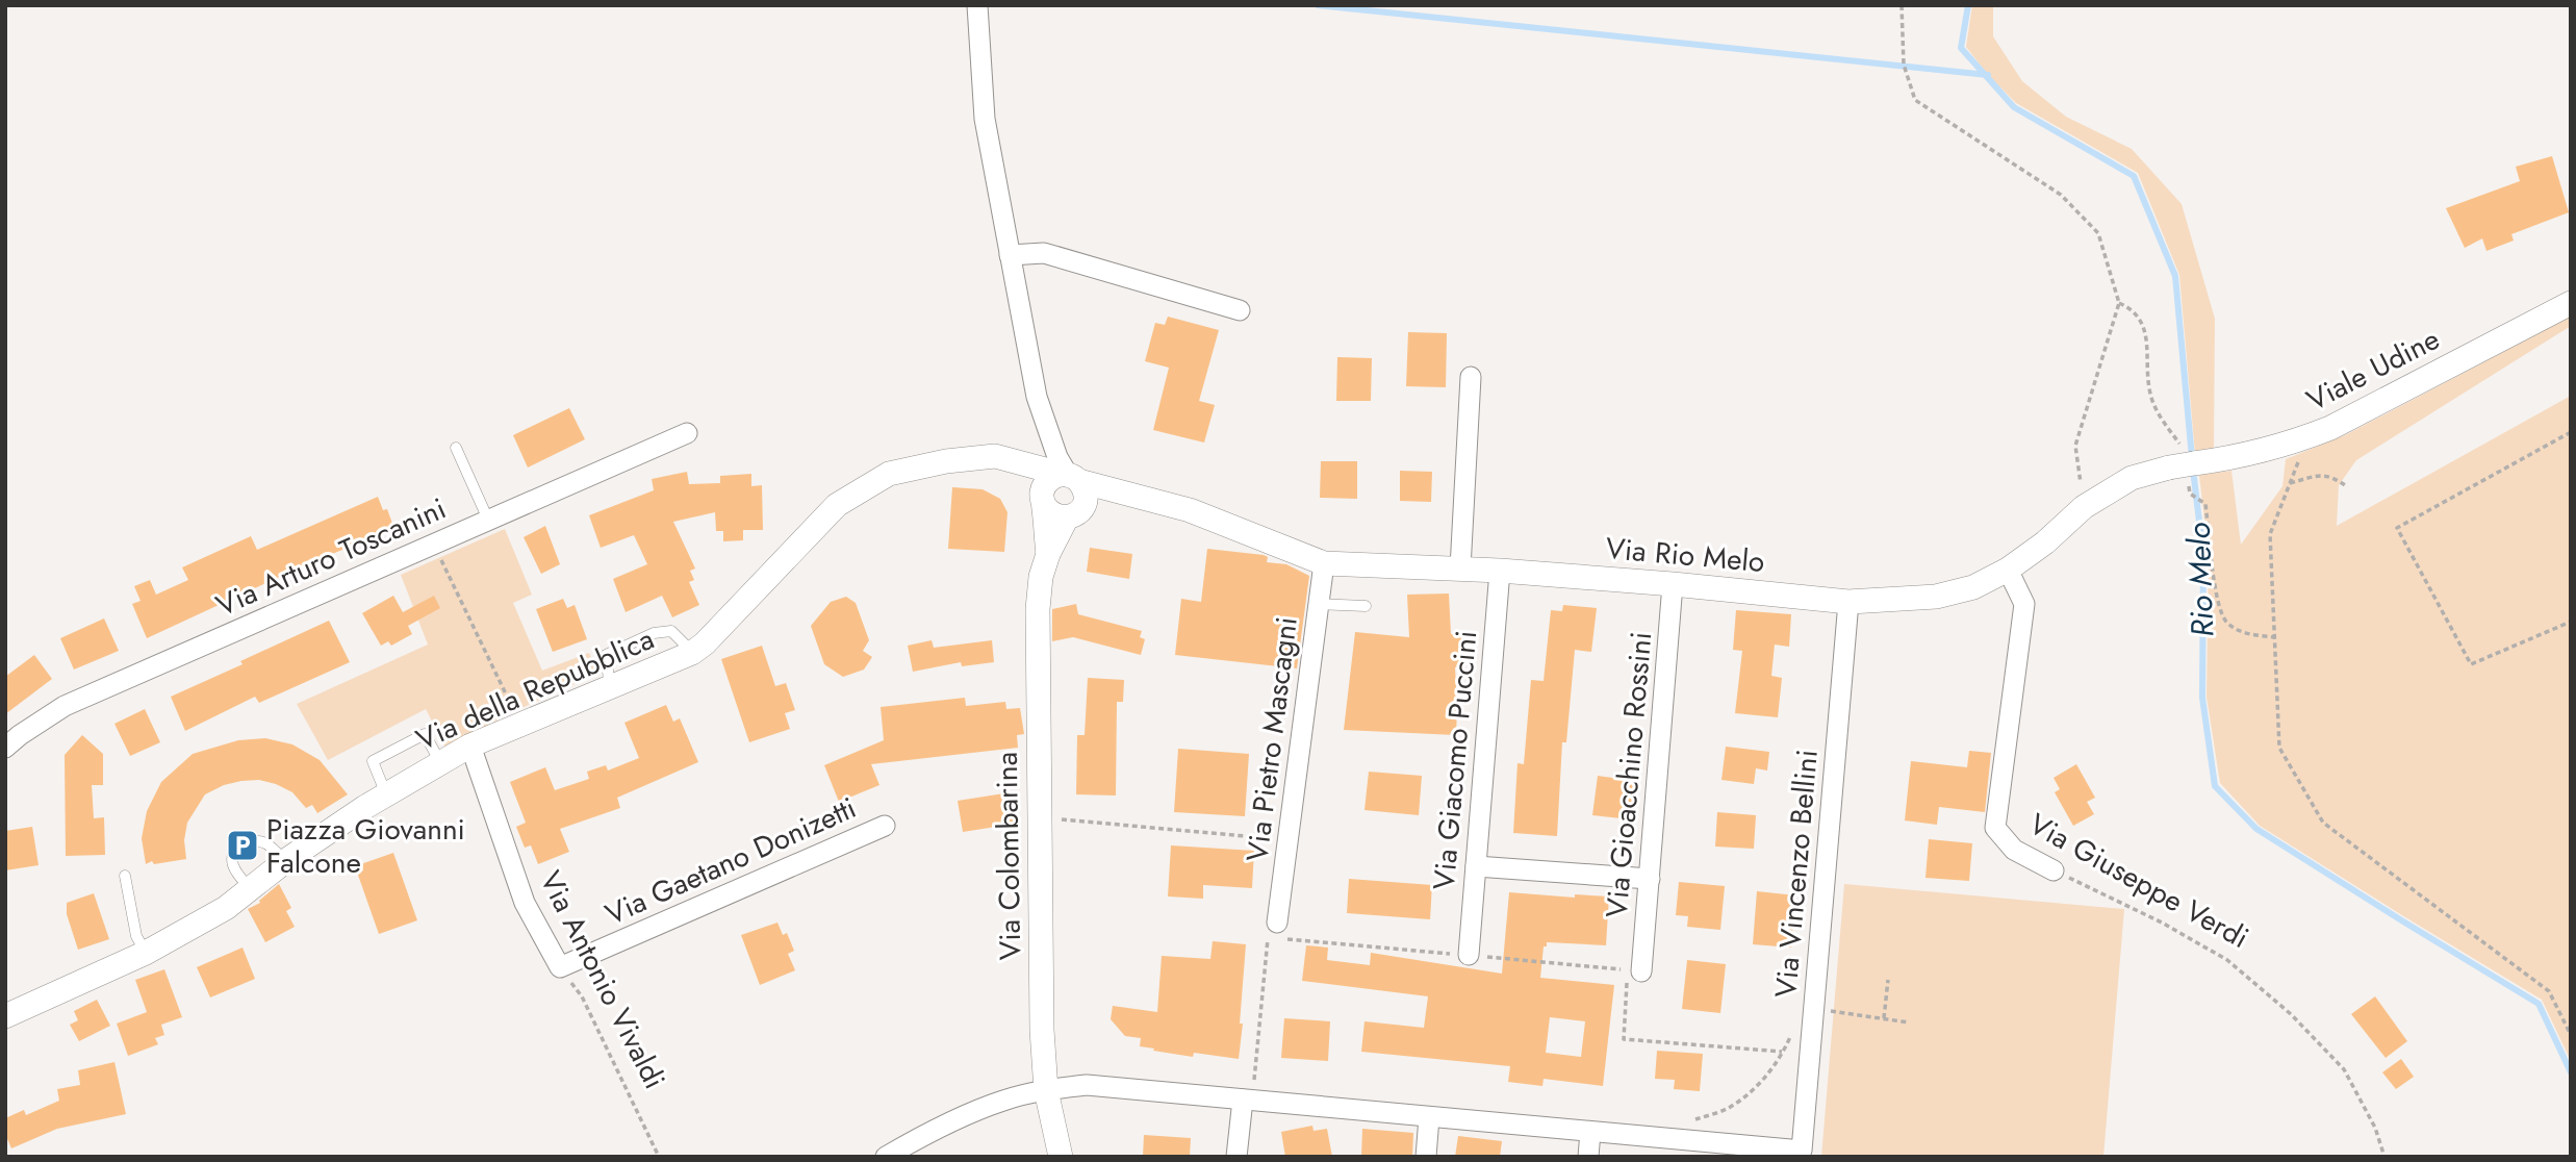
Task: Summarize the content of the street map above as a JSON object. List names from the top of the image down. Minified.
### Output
{"streets":{"street":["Viale Udine","Via Rio Melo","Via Arturo Toscanini","Via della Repubblica","Via Pietro Mascagni","Via Giacomo Puccini","Via Gioacchino Rossini","Via Colombarina","Via Gaetano Donizetti","Via Vincenzo Bellini","Via Giuseppe Verdi","Via Antonio Vivaldi"]},"crossings":[["Viale Udine","Via Rio Melo"],["Via Rio Melo","Via della Repubblica"],["Via Rio Melo","Via Pietro Mascagni"],["Via Rio Melo","Via Giacomo Puccini"],["Via Rio Melo","Via Gioacchino Rossini"],["Via Rio Melo","Via Colombarina"],["Via Rio Melo","Via Vincenzo Bellini"],["Via Rio Melo","Via Giuseppe Verdi"],["Via della Repubblica","Via Colombarina"],["Via della Repubblica","Via Antonio Vivaldi"],["Via Colombarina","Via Vincenzo Bellini"],["Via Gaetano Donizetti","Via Antonio Vivaldi"]],"water":["Rio Melo"],"places":{"parking":["Piazza Giovanni Falcone"]}}
